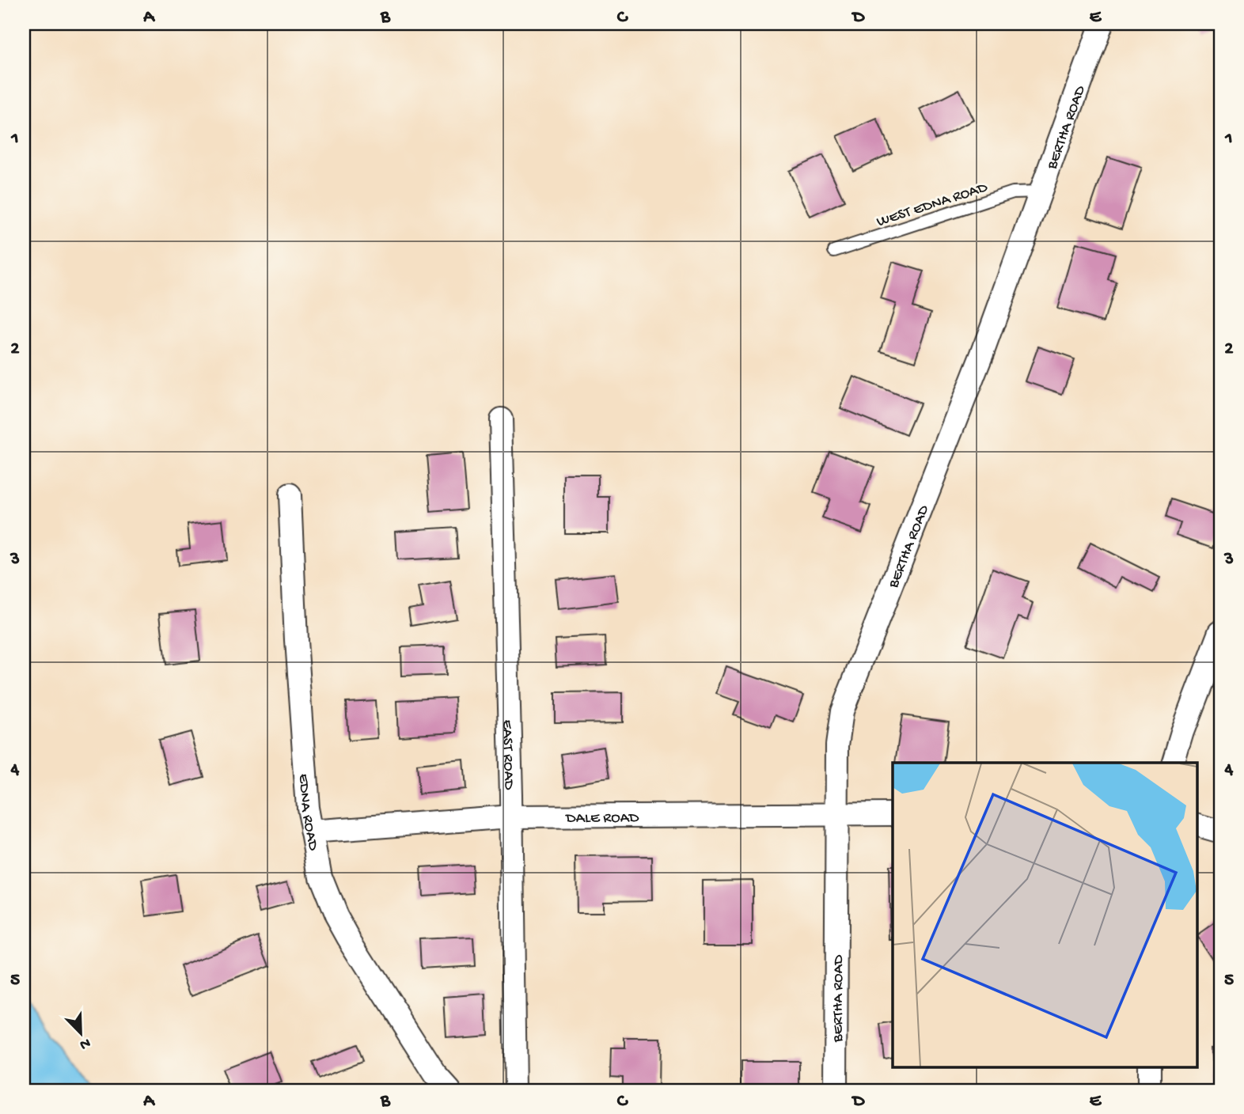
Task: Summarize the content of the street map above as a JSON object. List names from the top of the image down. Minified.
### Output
{"streets":{"street":["BERTHA ROAD","EAST ROAD","EDNA ROAD","DALE ROAD"],"lane":["WEST EDNA ROAD"]},"crossings":[["BERTHA ROAD","WEST EDNA ROAD"],["BERTHA ROAD","DALE ROAD"],["EAST ROAD","DALE ROAD"],["EDNA ROAD","DALE ROAD"]],"north":"bottom right","grid":{"columns":["A","B","C","D","E"],"rows":["1","2","3","4","5"]}}
